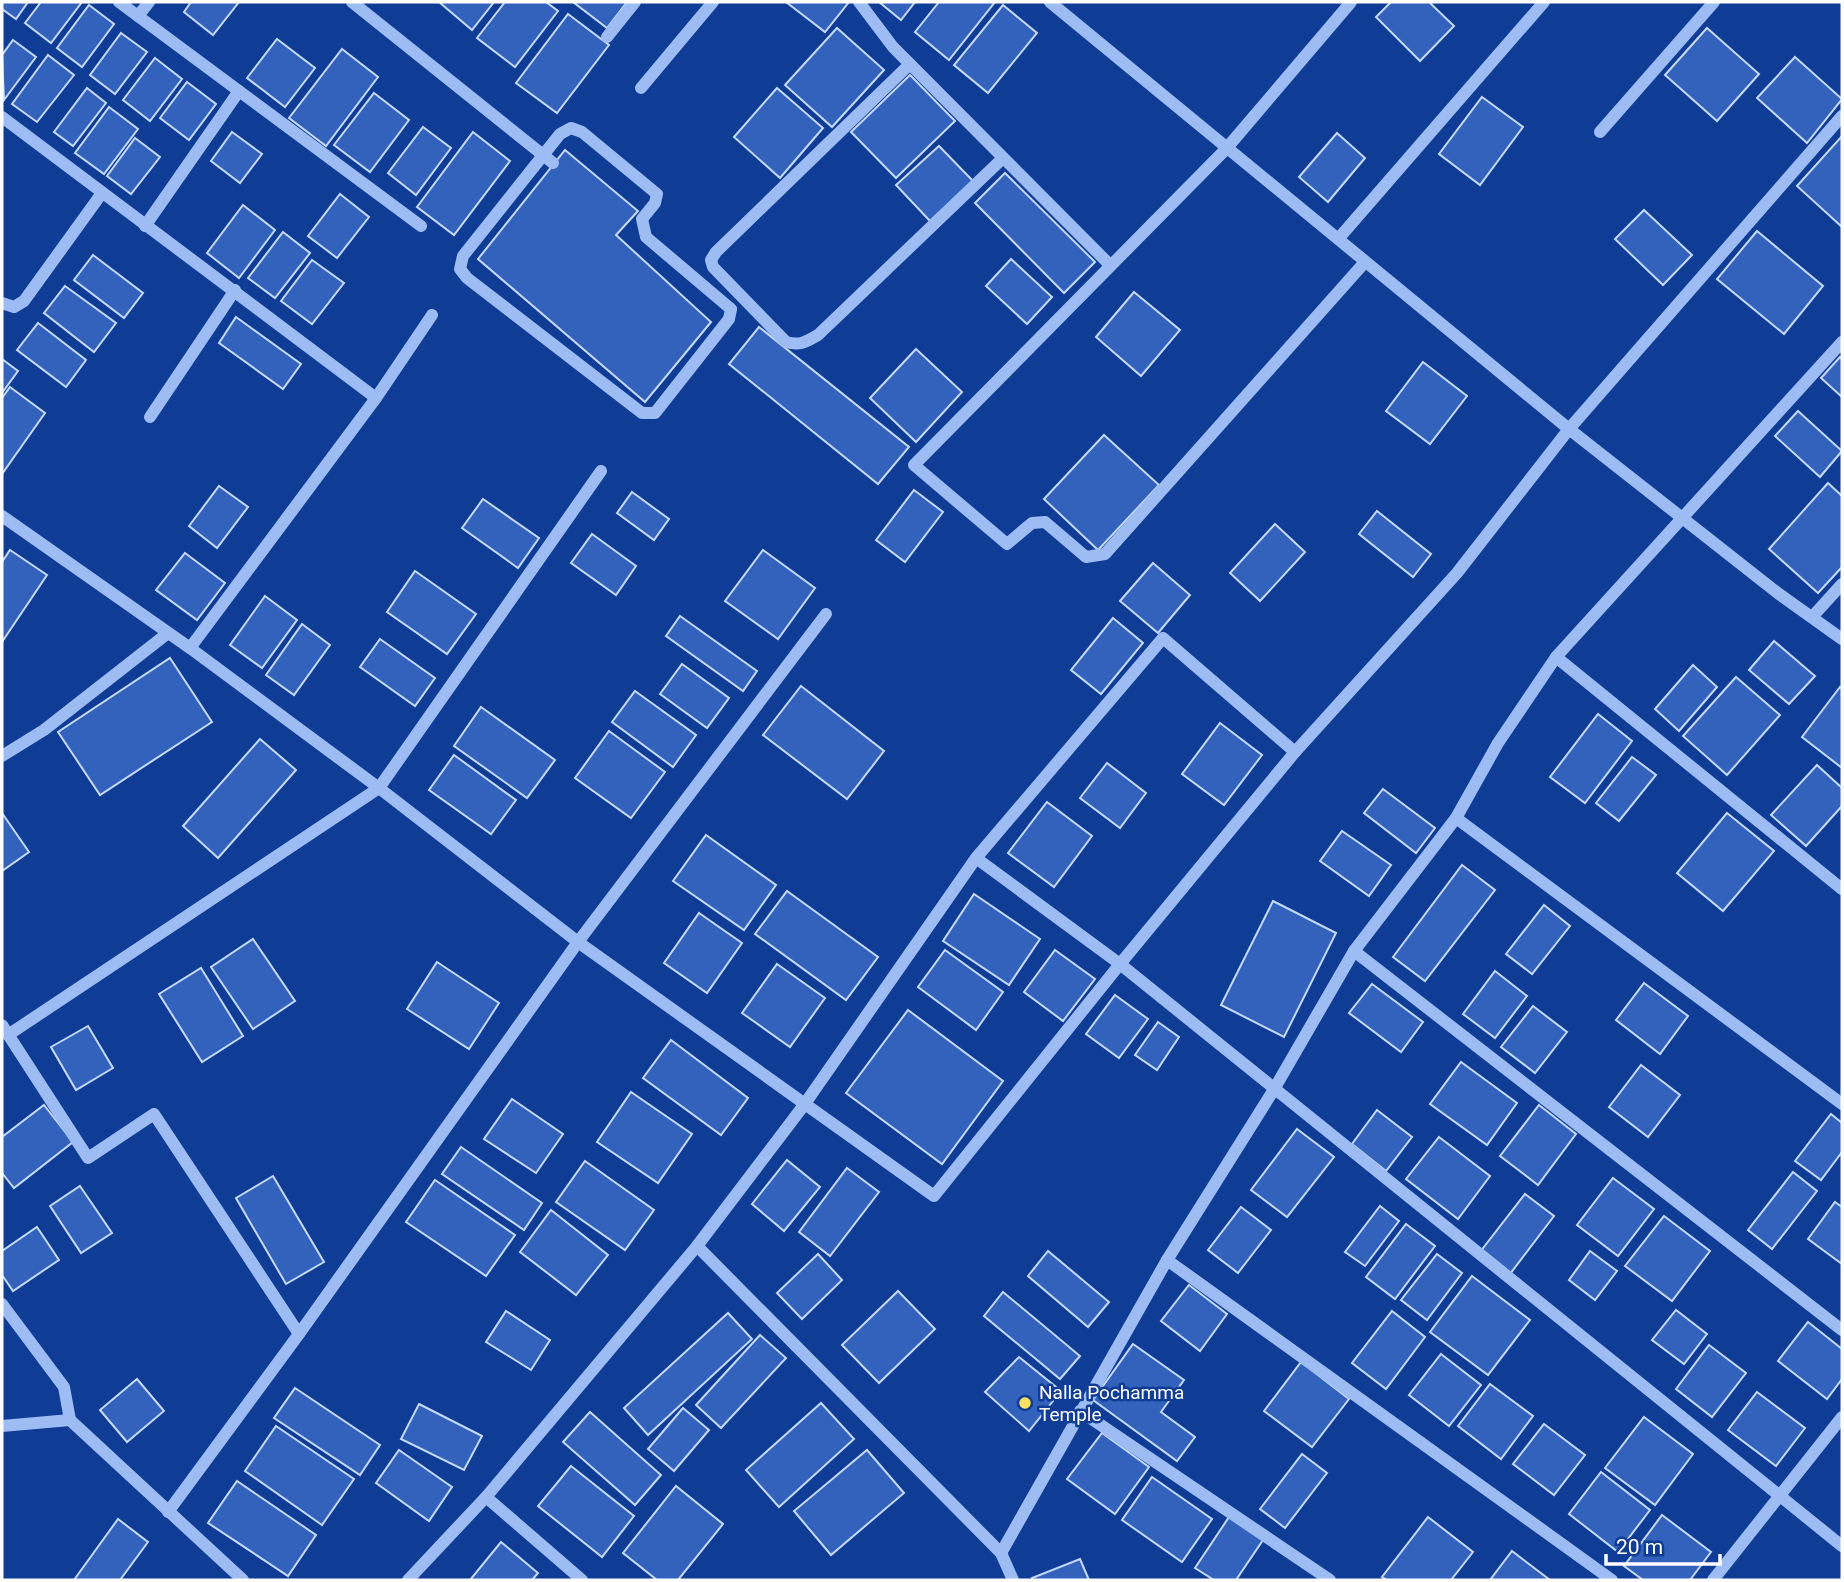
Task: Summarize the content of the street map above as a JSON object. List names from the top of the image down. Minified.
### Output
{"places":["Nalla Pochamma Temple"],"scale_bar":"20 m"}
